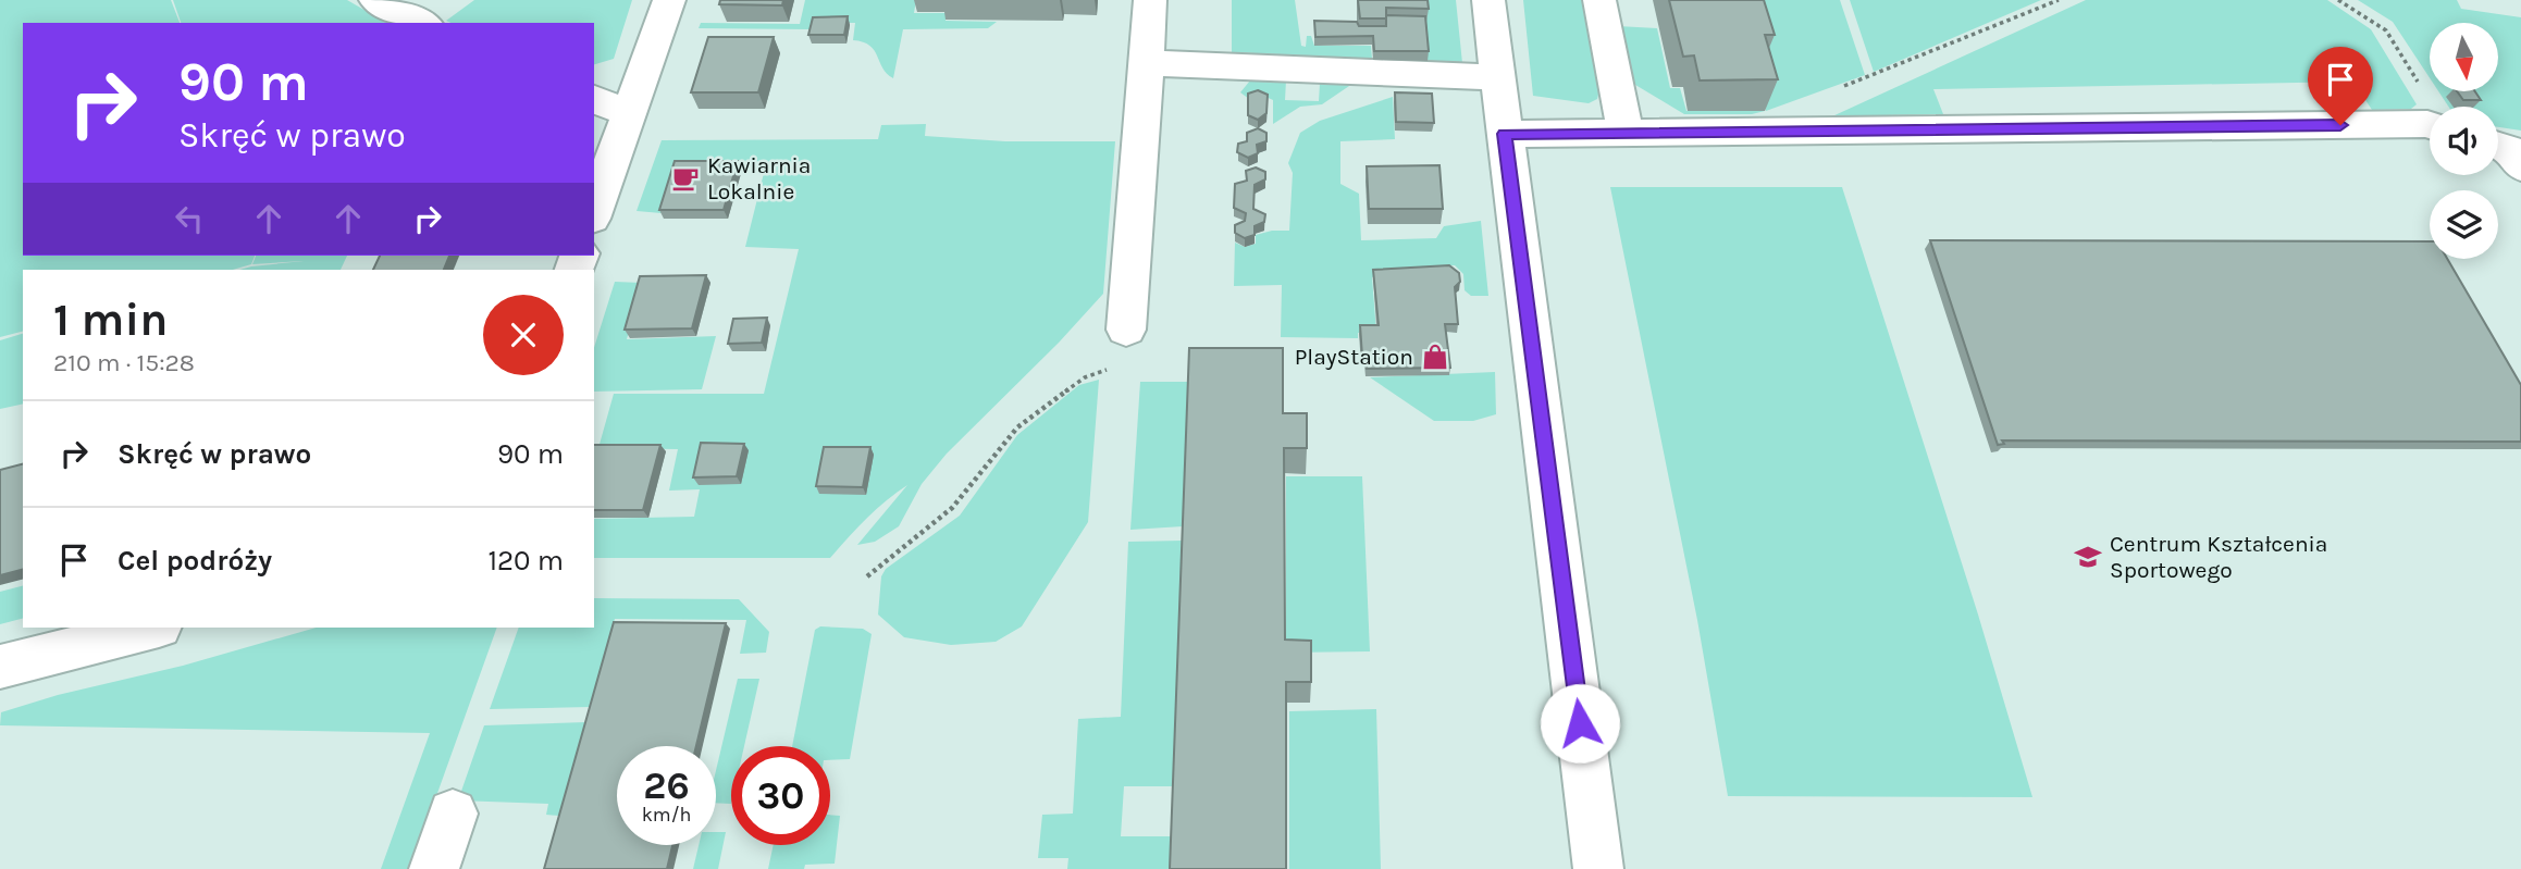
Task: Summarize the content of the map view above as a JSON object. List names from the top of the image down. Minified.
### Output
{"places":{"cafe":["Kawiarnia Lokalnie"],"shop":["PlayStation"],"school or university":["Centrum Kształcenia Sportowego"]},"north":"bottom","page":{"turn":["90 m","Skręć w prawo"],"heading":["1 min","210 m · 15:28"],"list":[{"name":"Skręć w prawo","value":"90 m"},{"name":"Cel podróży","value":"120 m"}],"speed":"26 km/h","limit":"30"}}
